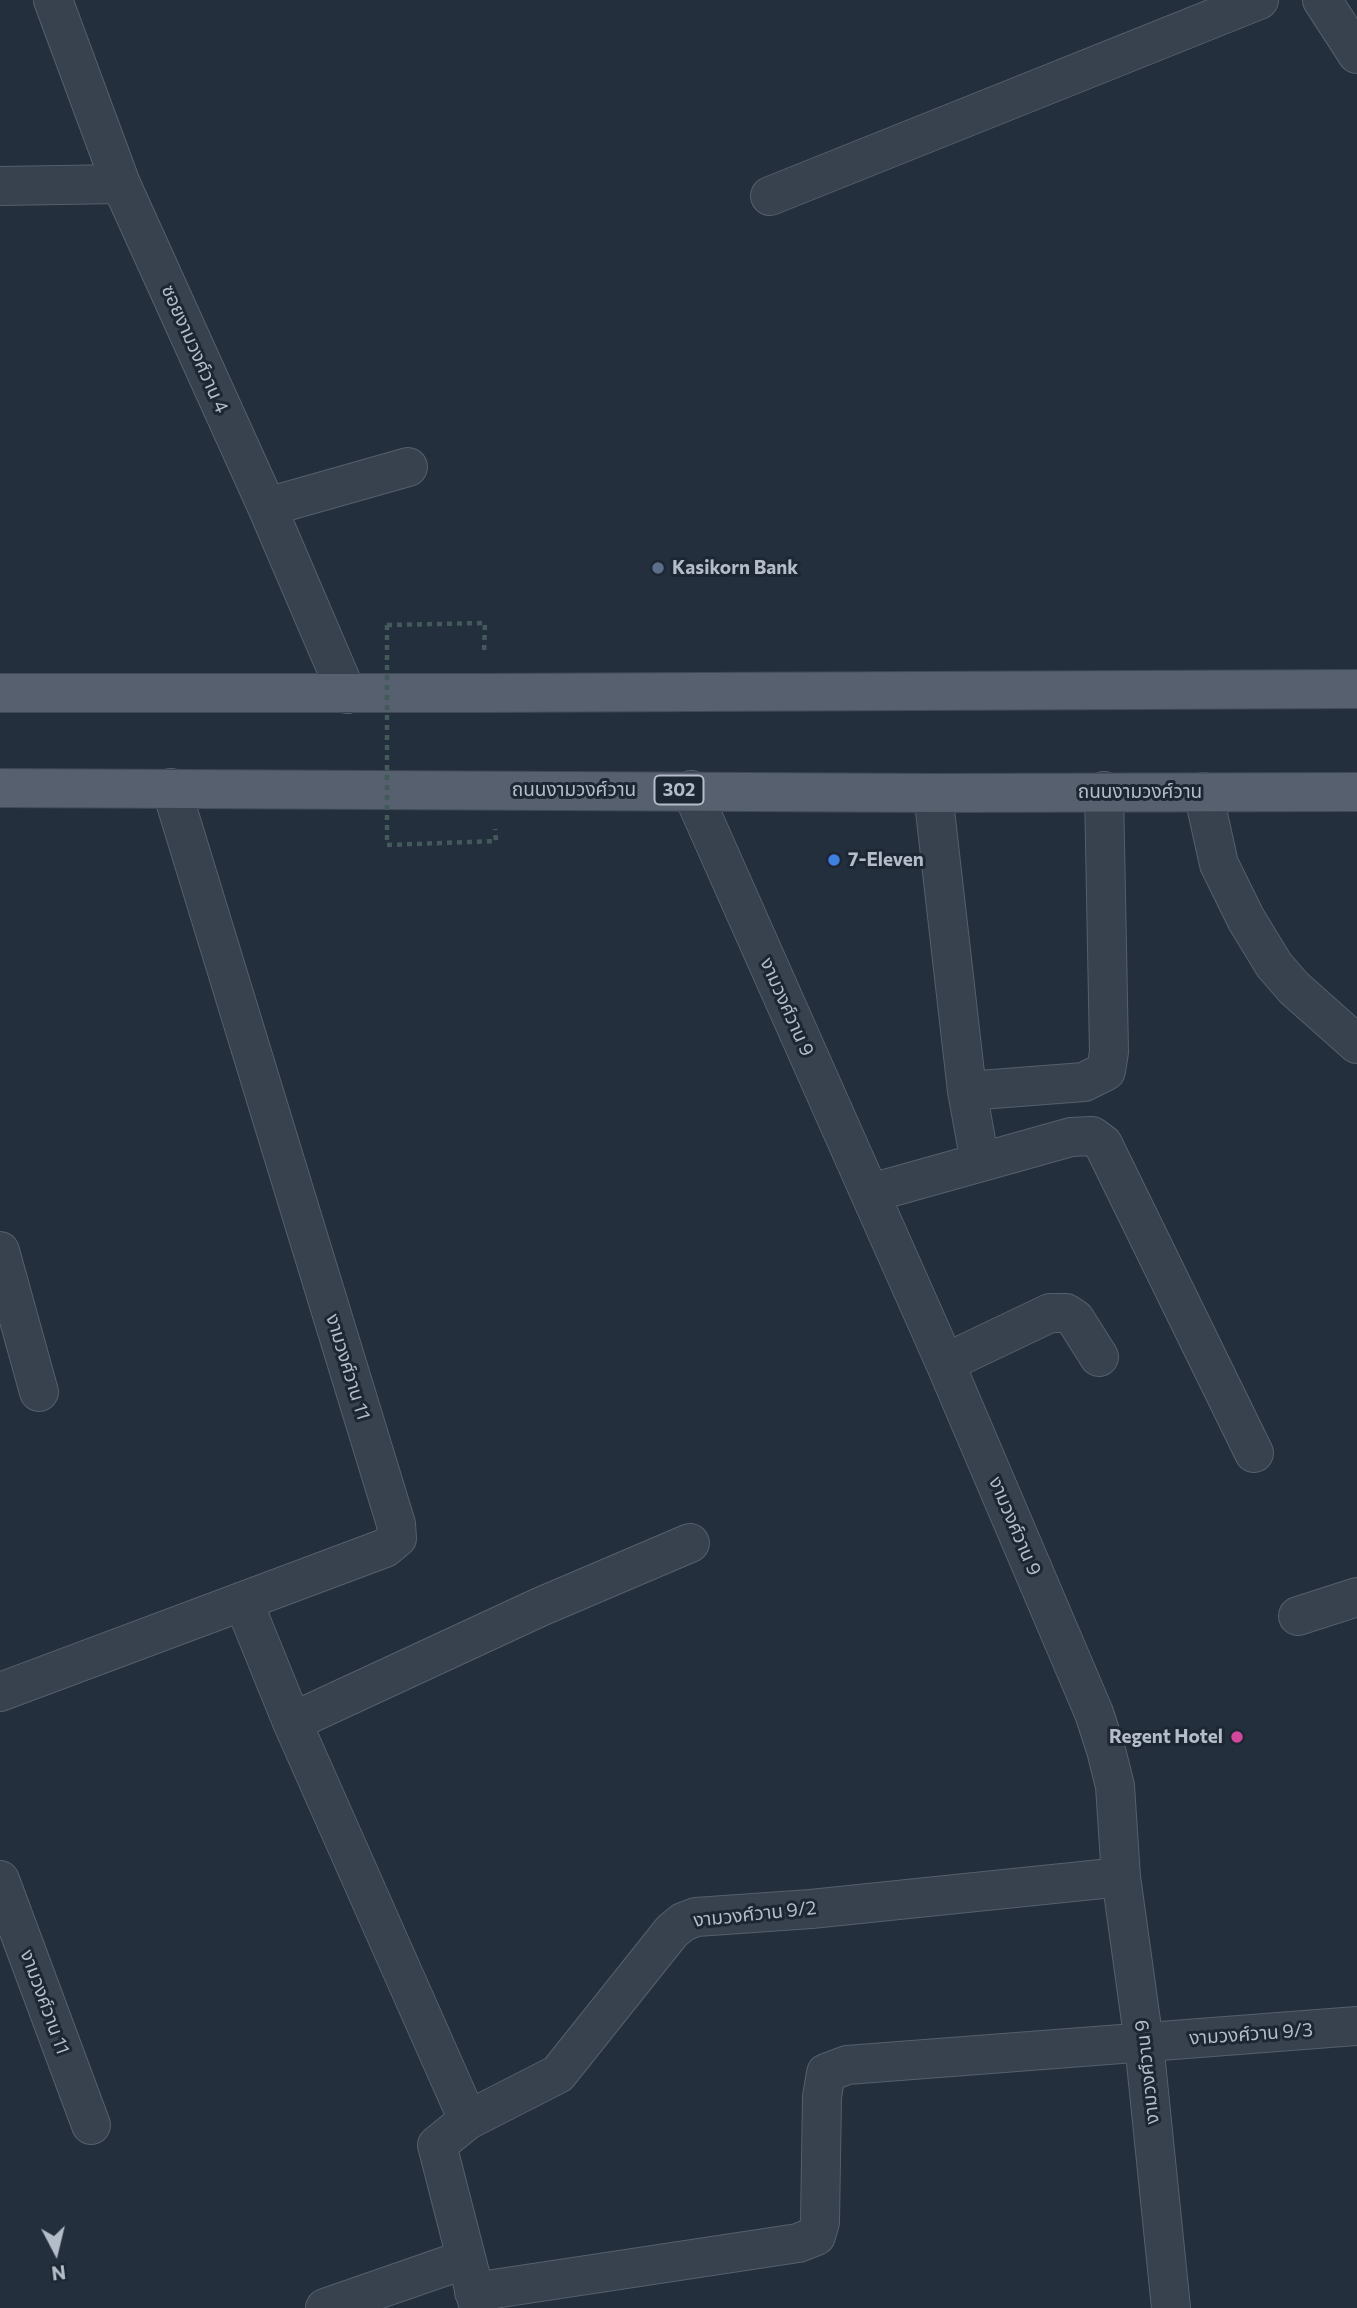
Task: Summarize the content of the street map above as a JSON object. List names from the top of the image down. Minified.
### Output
{"streets":{"main road":["ถนนงามวงศ์วาน","302"],"street":["ซอยงามวงศ์วาน 4","งามวงศ์วาน 9","งามวงศ์วาน 11","งามวงศ์วาน 9/2","งามวงศ์วาน 9/3"]},"crossings":[["ถนนงามวงศ์วาน","งามวงศ์วาน 9"],["ถนนงามวงศ์วาน","งามวงศ์วาน 11"],["งามวงศ์วาน 9","งามวงศ์วาน 9/2"],["งามวงศ์วาน 9","งามวงศ์วาน 9/3"],["งามวงศ์วาน 9/2","งามวงศ์วาน 9/3"]],"places":["Kasikorn Bank","7-Eleven","Regent Hotel"],"north":"bottom"}
